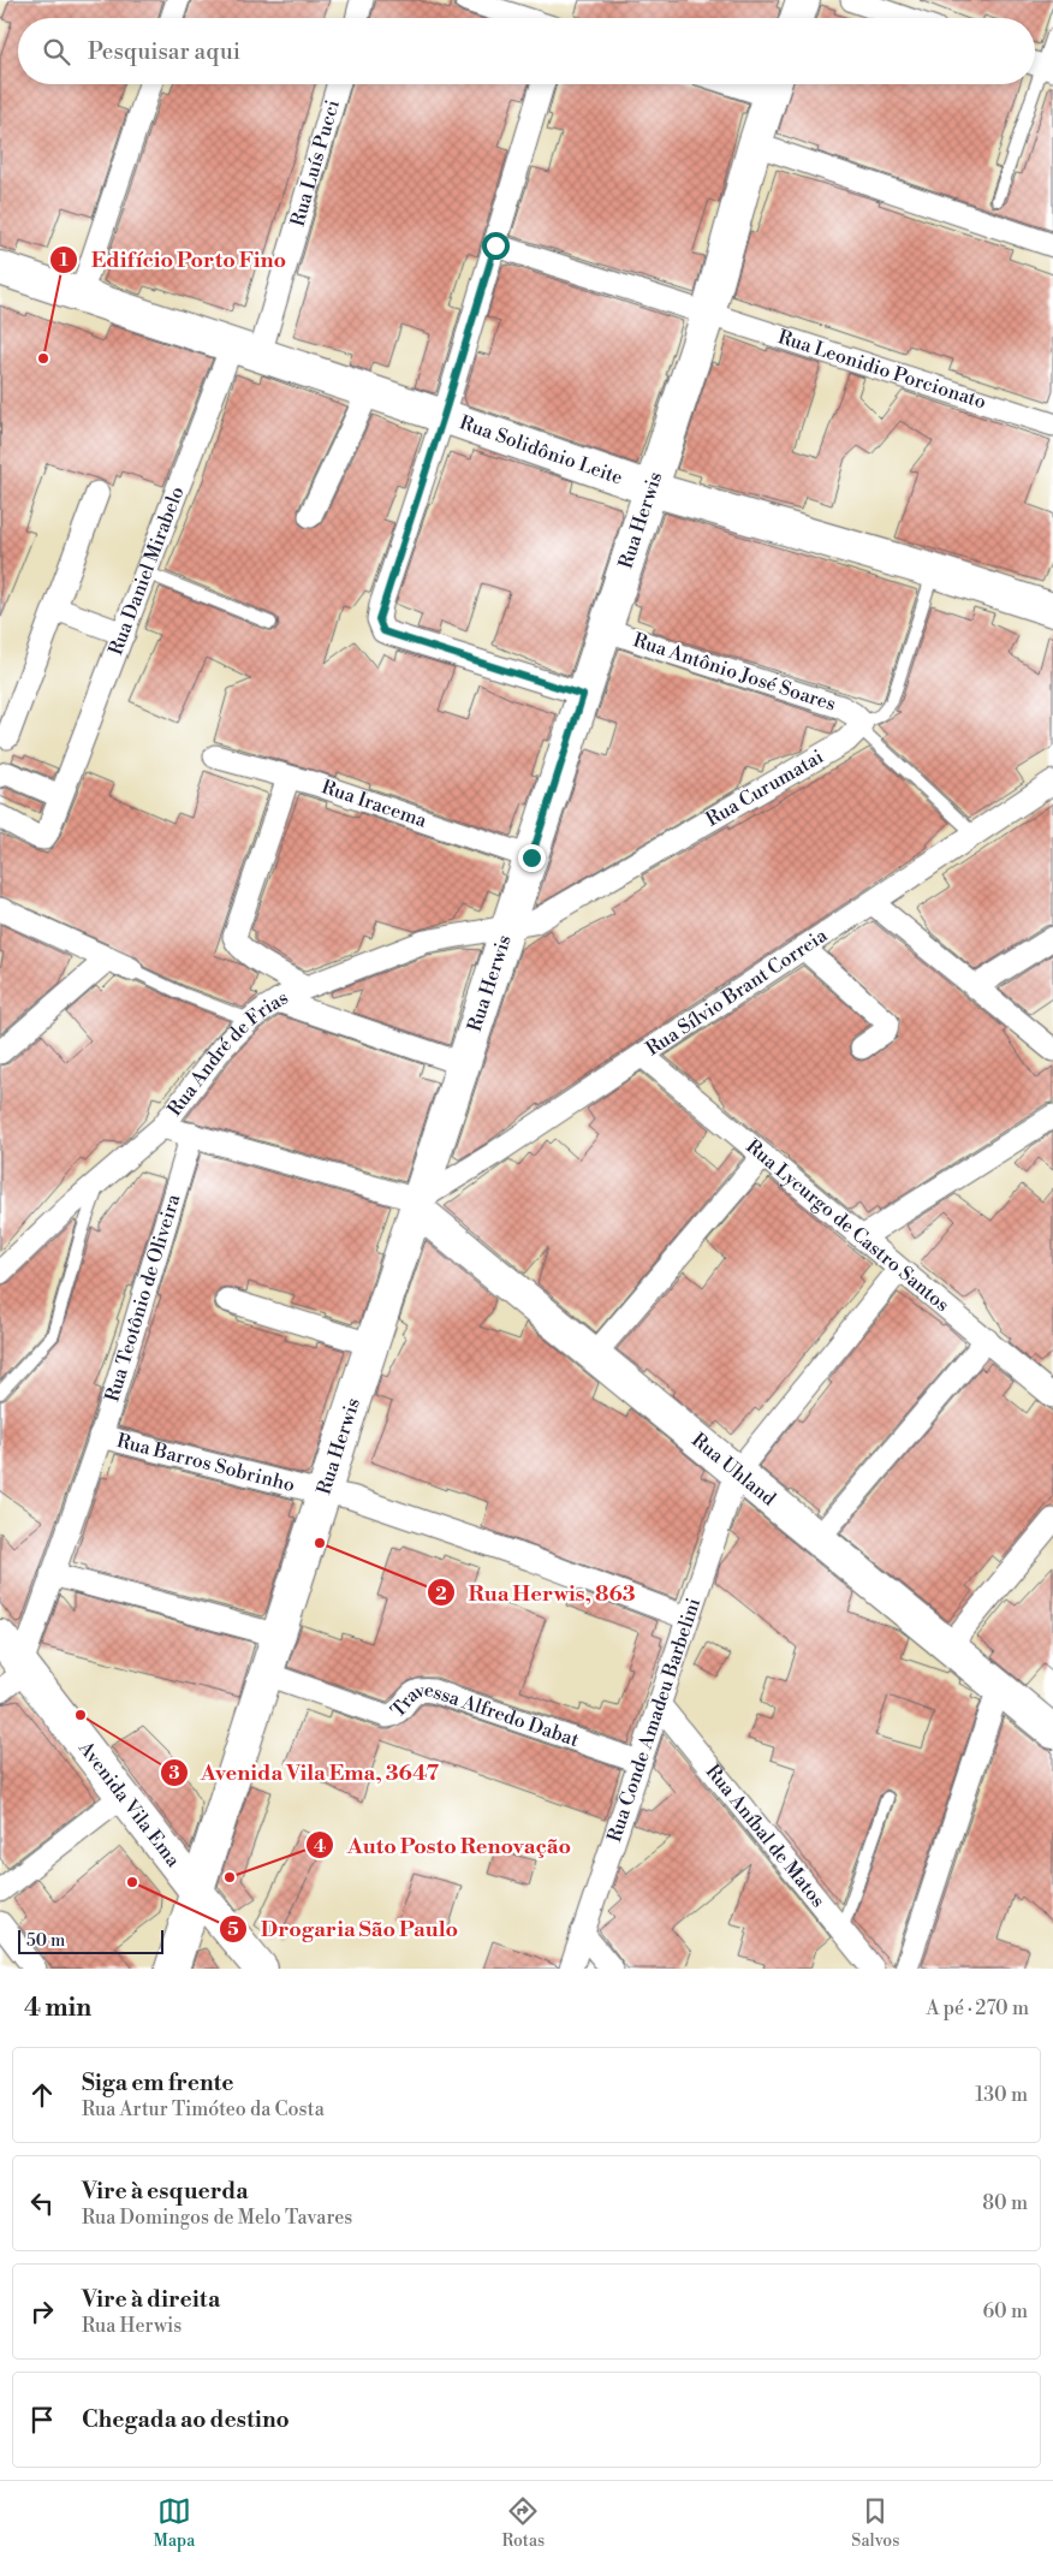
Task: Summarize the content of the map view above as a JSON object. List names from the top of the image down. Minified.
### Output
{"streets":{"main road":["Rua Solidônio Leite","Rua Herwis","Rua Uhland","Avenida Vila Ema"],"street":["Rua Luís Pucci","Rua Leonidio Porcionato","Rua Daniel Mirabelo","Rua Antônio José Soares","Rua Curumatai","Rua Iracema","Rua Sílvio Brant Correia","Rua André de Frias","Rua Lycurgo de Castro Santos","Rua Teotônio de Oliveira","Rua Barros Sobrinho","Rua Conde Amadeu Barbelini","Travessa Alfredo Dabat","Rua Aníbal de Matos"]},"crossings":[["Rua Luís Pucci","Rua Solidônio Leite"],["Rua Luís Pucci","Rua Daniel Mirabelo"],["Rua Leonidio Porcionato","Rua Herwis"],["Rua Solidônio Leite","Rua Herwis"],["Rua Solidônio Leite","Rua Daniel Mirabelo"],["Rua Solidônio Leite","Rua Curumatai"],["Rua Herwis","Rua Antônio José Soares"],["Rua Herwis","Rua Curumatai"],["Rua Herwis","Rua Iracema"],["Rua Herwis","Rua Sílvio Brant Correia"],["Rua Herwis","Rua André de Frias"],["Rua Herwis","Rua Barros Sobrinho"],["Rua Herwis","Rua Uhland"],["Rua Herwis","Travessa Alfredo Dabat"],["Rua Herwis","Avenida Vila Ema"],["Rua Antônio José Soares","Rua Curumatai"],["Rua Antônio José Soares","Rua Sílvio Brant Correia"],["Rua Curumatai","Rua André de Frias"],["Rua Sílvio Brant Correia","Rua Lycurgo de Castro Santos"],["Rua Sílvio Brant Correia","Rua Uhland"],["Rua Lycurgo de Castro Santos","Rua Conde Amadeu Barbelini"],["Rua Teotônio de Oliveira","Rua Barros Sobrinho"],["Rua Teotônio de Oliveira","Avenida Vila Ema"],["Rua Barros Sobrinho","Rua Conde Amadeu Barbelini"],["Rua Uhland","Rua Conde Amadeu Barbelini"],["Rua Conde Amadeu Barbelini","Travessa Alfredo Dabat"],["Rua Conde Amadeu Barbelini","Rua Aníbal de Matos"]],"places":["Edifício Porto Fino","Rua Herwis, 863","Avenida Vila Ema, 3647","Auto Posto Renovação","Drogaria São Paulo"],"scale_bar":"50 m","page":{"search":"Pesquisar aqui","scale":"50 m","heading":["4 min","A pé · 270 m"],"list":[["Siga em frente","Rua Artur Timóteo da Costa","130 m"],["Vire à esquerda","Rua Domingos de Melo Tavares","80 m"],["Vire à direita","Rua Herwis","60 m"],"Chegada ao destino"],"nav":["Mapa","Rotas","Salvos"]}}
